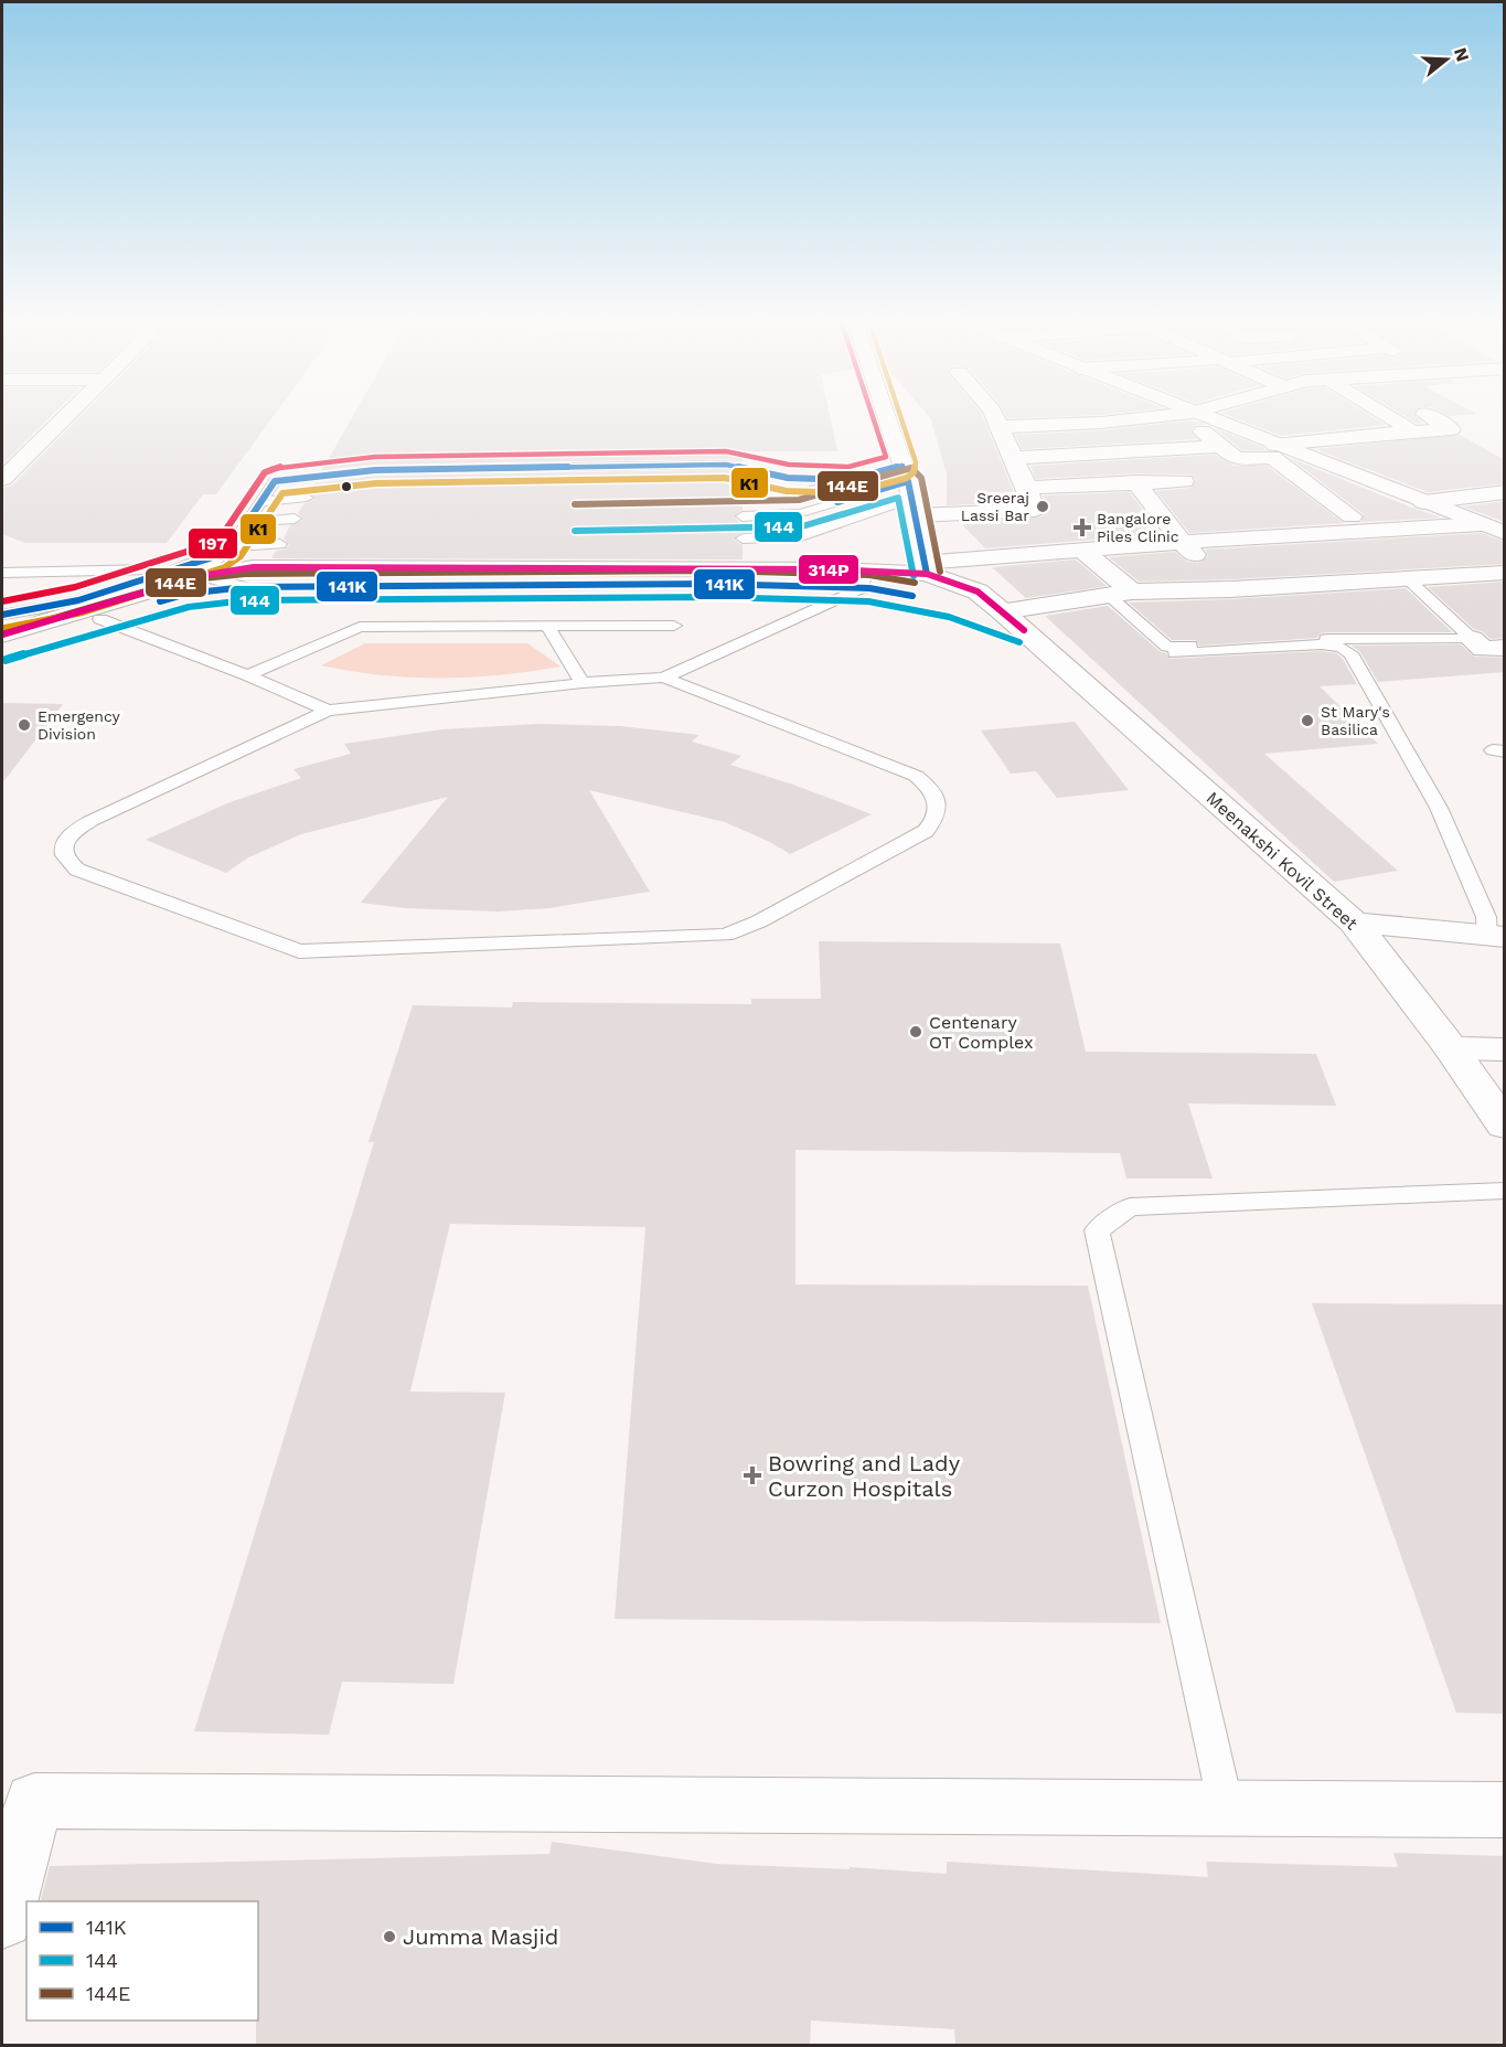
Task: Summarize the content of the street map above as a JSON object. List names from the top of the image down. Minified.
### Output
{"streets":{"street":["Meenakshi Kovil Street"]},"places":{"other":["Sreeraj Lassi Bar","St Mary's Basilica","Emergency Division","Centenary OT Complex","Jumma Masjid"],"health":["Bangalore Piles Clinic","Bowring and Lady Curzon Hospitals"]},"lines":["transit line K1","transit line 197","transit line 141K","transit line 144E","transit line 144","transit line 314P"],"legend":["141K","144","144E"],"north":"right"}
